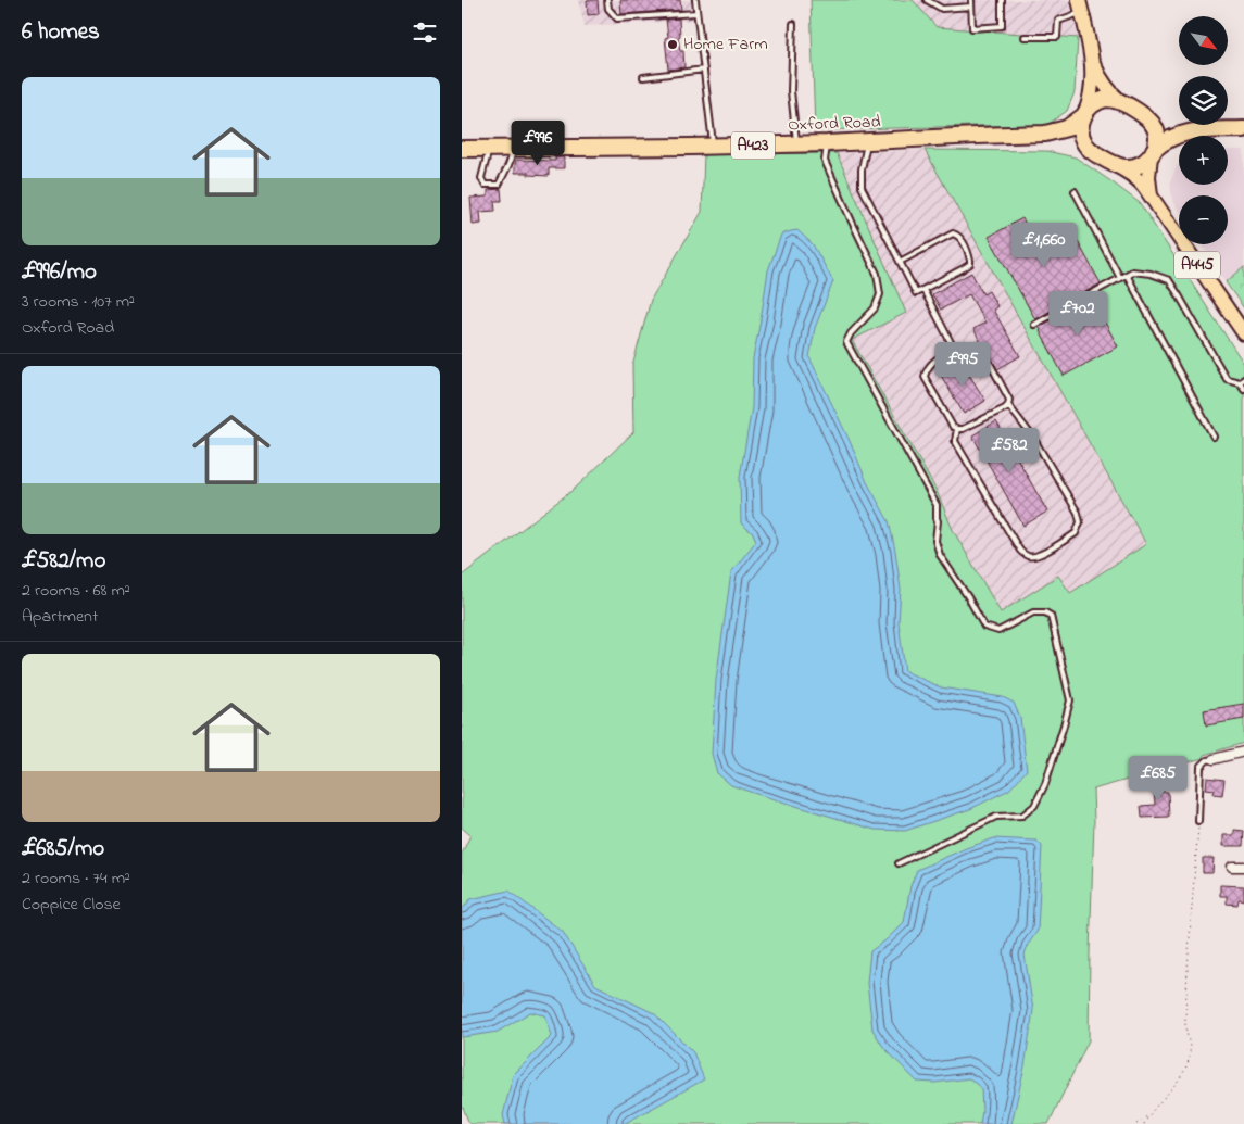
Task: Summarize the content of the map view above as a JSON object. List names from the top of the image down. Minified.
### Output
{"streets":{"highway":["Oxford Road","A423"],"main road":["A445"]},"crossings":[["Oxford Road","A445"]],"places":["Home Farm"],"north":"bottom right","page":{"heading":"6 homes","map_buttons":["+","−"],"list":[{"name":"£996/mo","note":"3 rooms · 107 m² · Oxford Road"},{"name":"£582/mo","note":"2 rooms · 68 m² · Apartment"},{"name":"£685/mo","note":"2 rooms · 74 m² · Coppice Close"}],"price":["£996","£1,660","£702","£995","£582","£685"]}}
